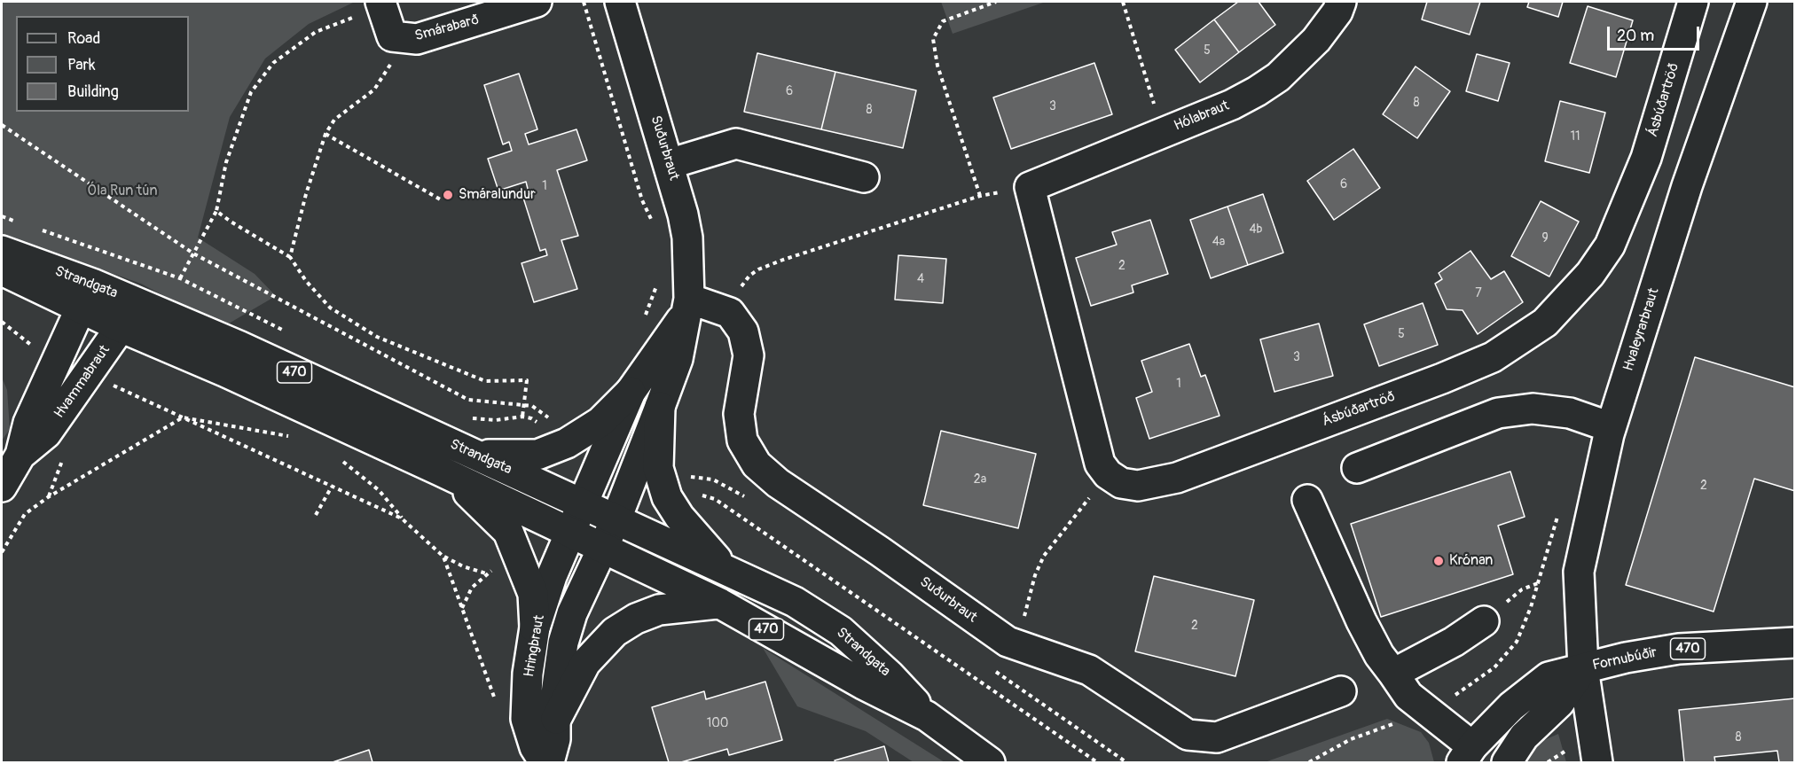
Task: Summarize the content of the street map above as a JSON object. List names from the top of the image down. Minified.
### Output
{"streets":{"street":["Smárabarð","Ásbúðartröð","Hólabraut","Suðurbraut","Strandgata","Hvaleyrarbraut","470","Hvammabraut","Hringbraut","Fornubúðir"]},"crossings":[["Ásbúðartröð","Hólabraut"],["Suðurbraut","Strandgata"],["Suðurbraut","Hringbraut"],["Strandgata","Hvammabraut"],["Strandgata","Hringbraut"],["Hvaleyrarbraut","Fornubúðir"]],"parks":["Óla Run tún"],"places":["Smáralundur","Krónan"],"house_numbers":["5","6","8","3","8","11","6","1","4b","9","4a","2","4","7","5","3","1","2a","2","2","100","8"],"legend":["Road","Park","Building"],"scale_bar":"20 m"}
